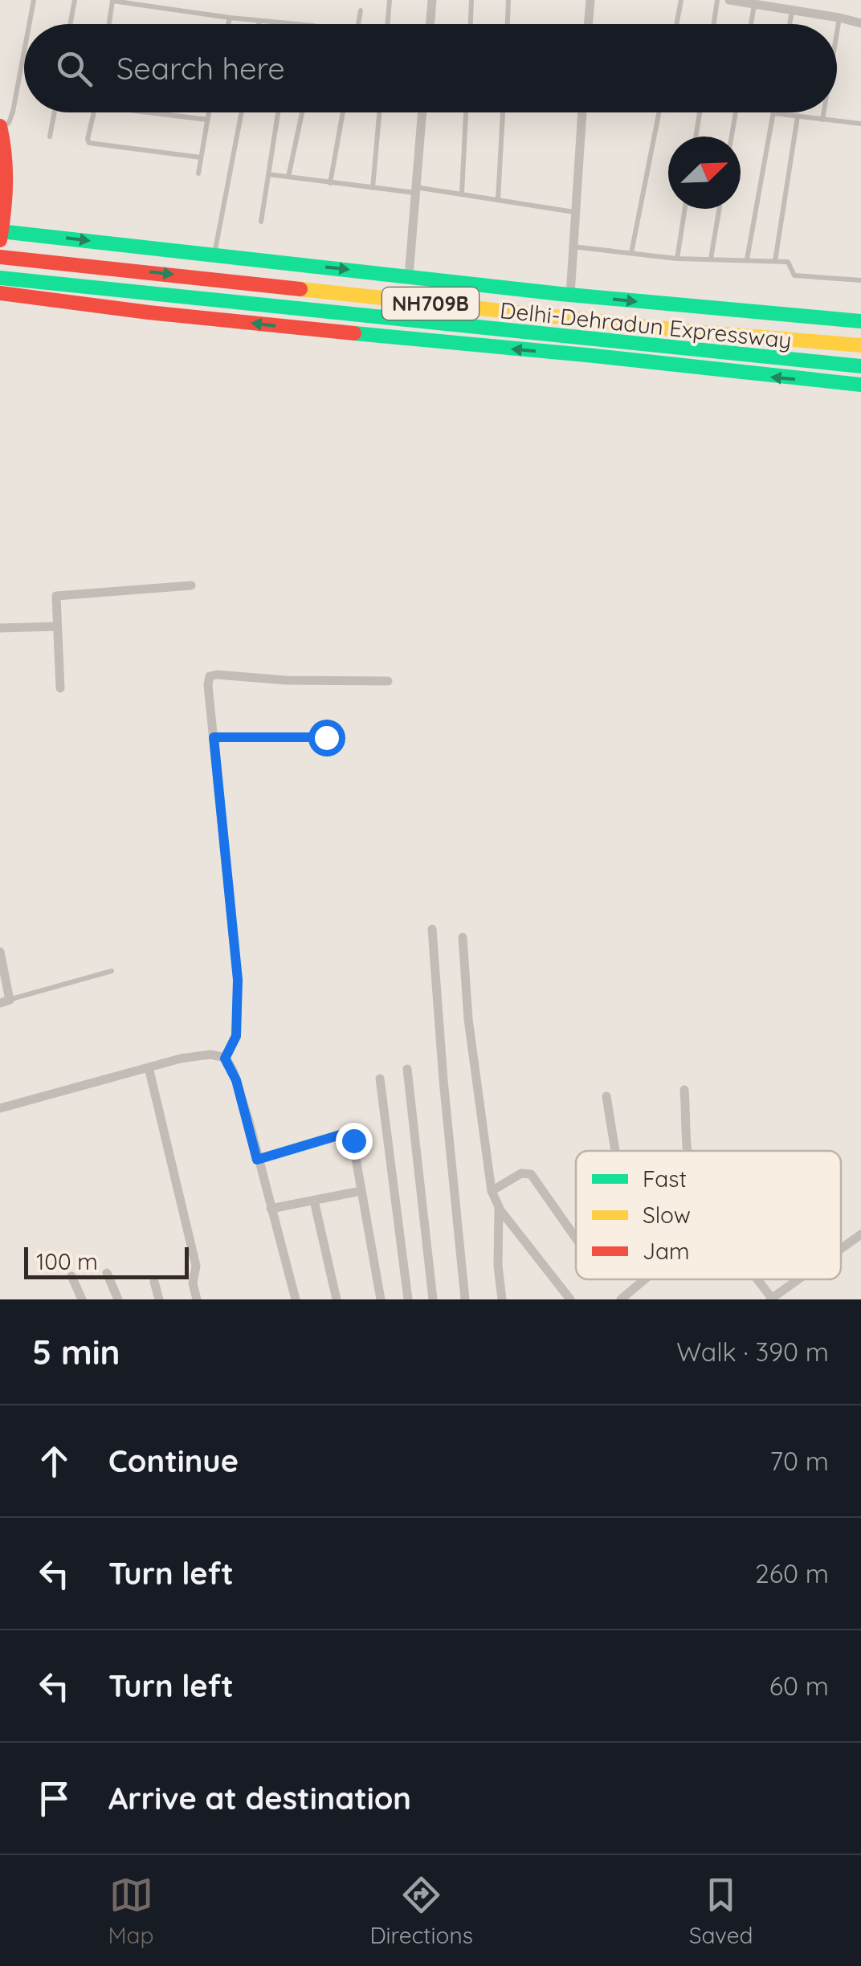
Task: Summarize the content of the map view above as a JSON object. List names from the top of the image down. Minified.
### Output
{"streets":{"main road":["NH709B","Delhi-Dehradun Expressway"]},"legend":["Fast","Slow","Jam"],"scale_bar":"100 m","north":"top right","page":{"search":"Search here","scale":"100 m","heading":["5 min","Walk · 390 m"],"list":[["Continue","70 m"],["Turn left","260 m"],["Turn left","60 m"],"Arrive at destination"],"nav":["Map","Directions","Saved"]}}
